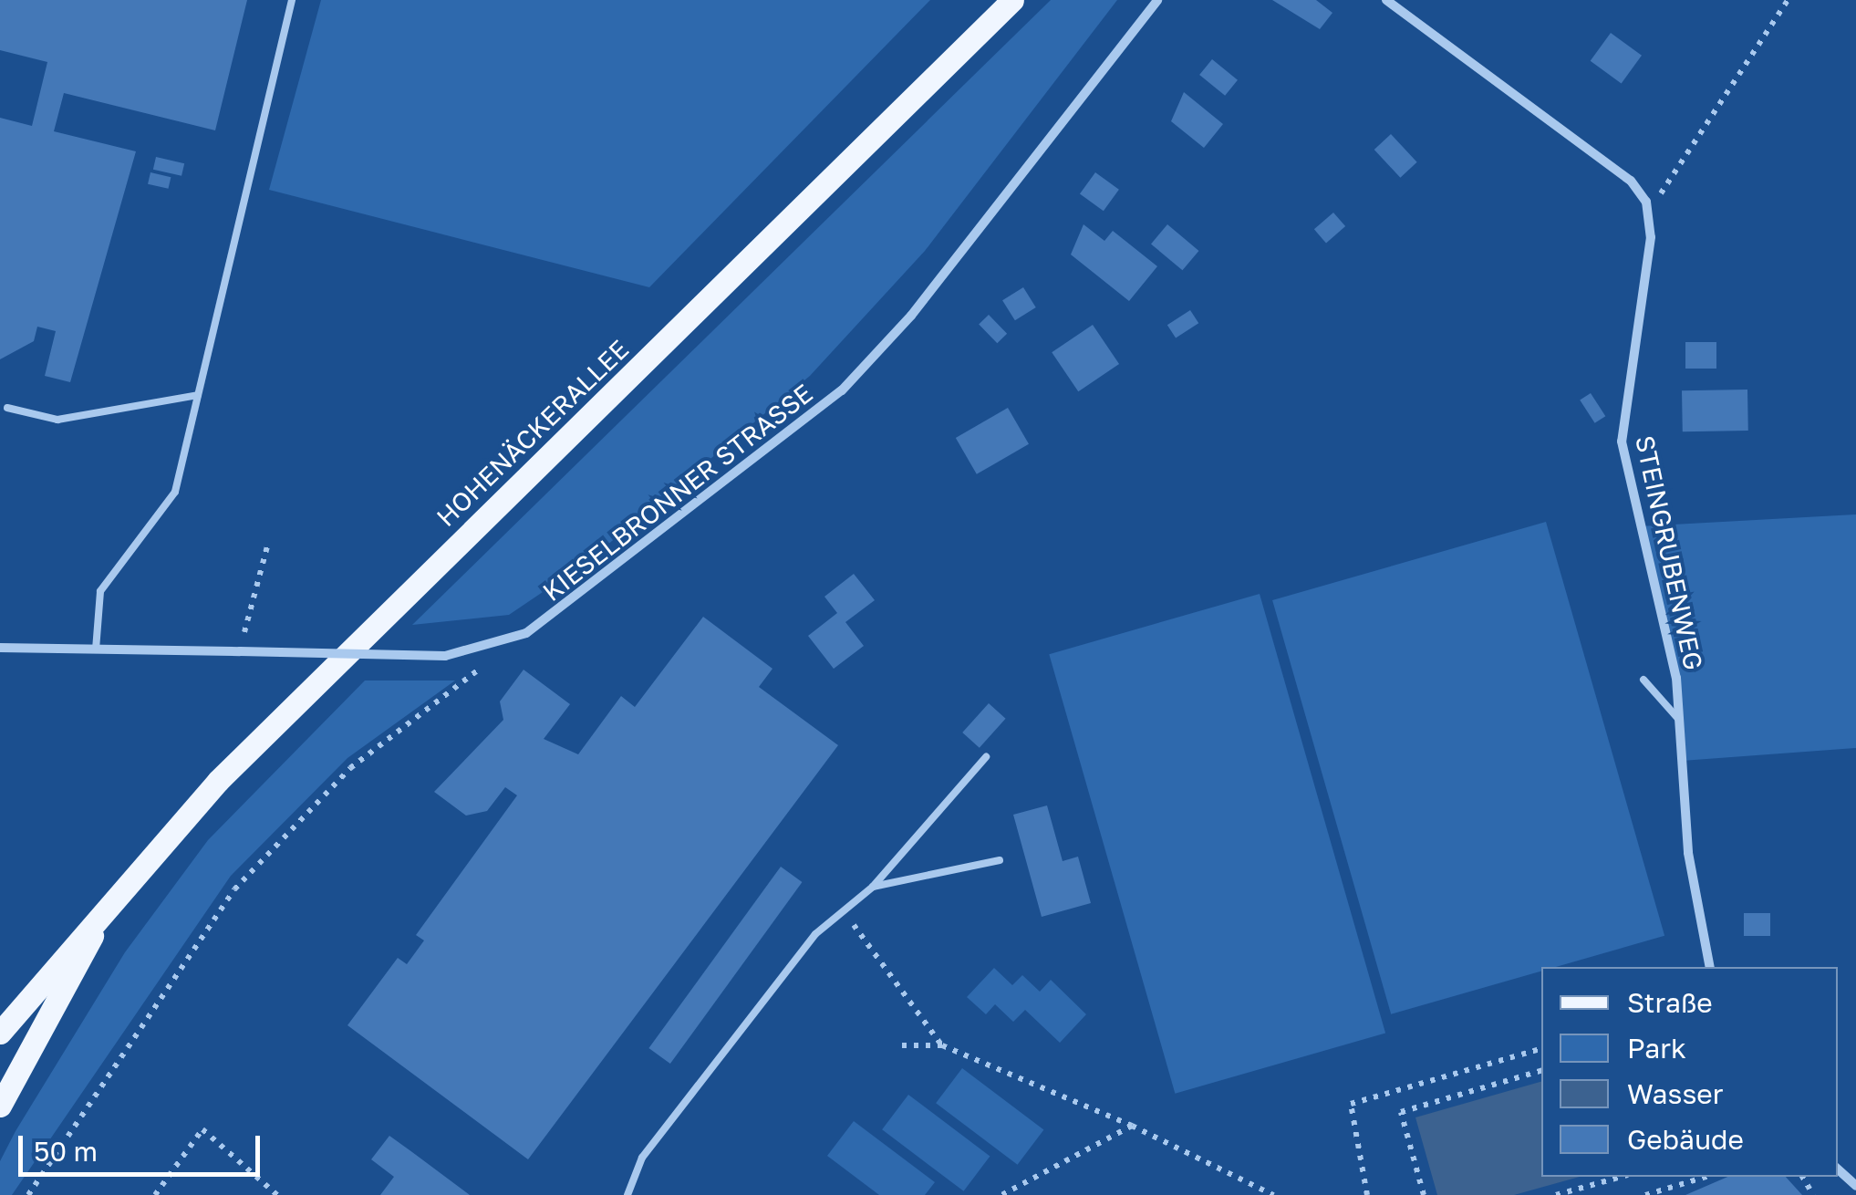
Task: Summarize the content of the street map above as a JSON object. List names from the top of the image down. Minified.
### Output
{"streets":{"main road":["HOHENÄCKERALLEE"],"street":["KIESELBRONNER STRASSE","STEINGRUBENWEG"]},"legend":["Straße","Park","Wasser","Gebäude"],"scale_bar":"50 m"}
